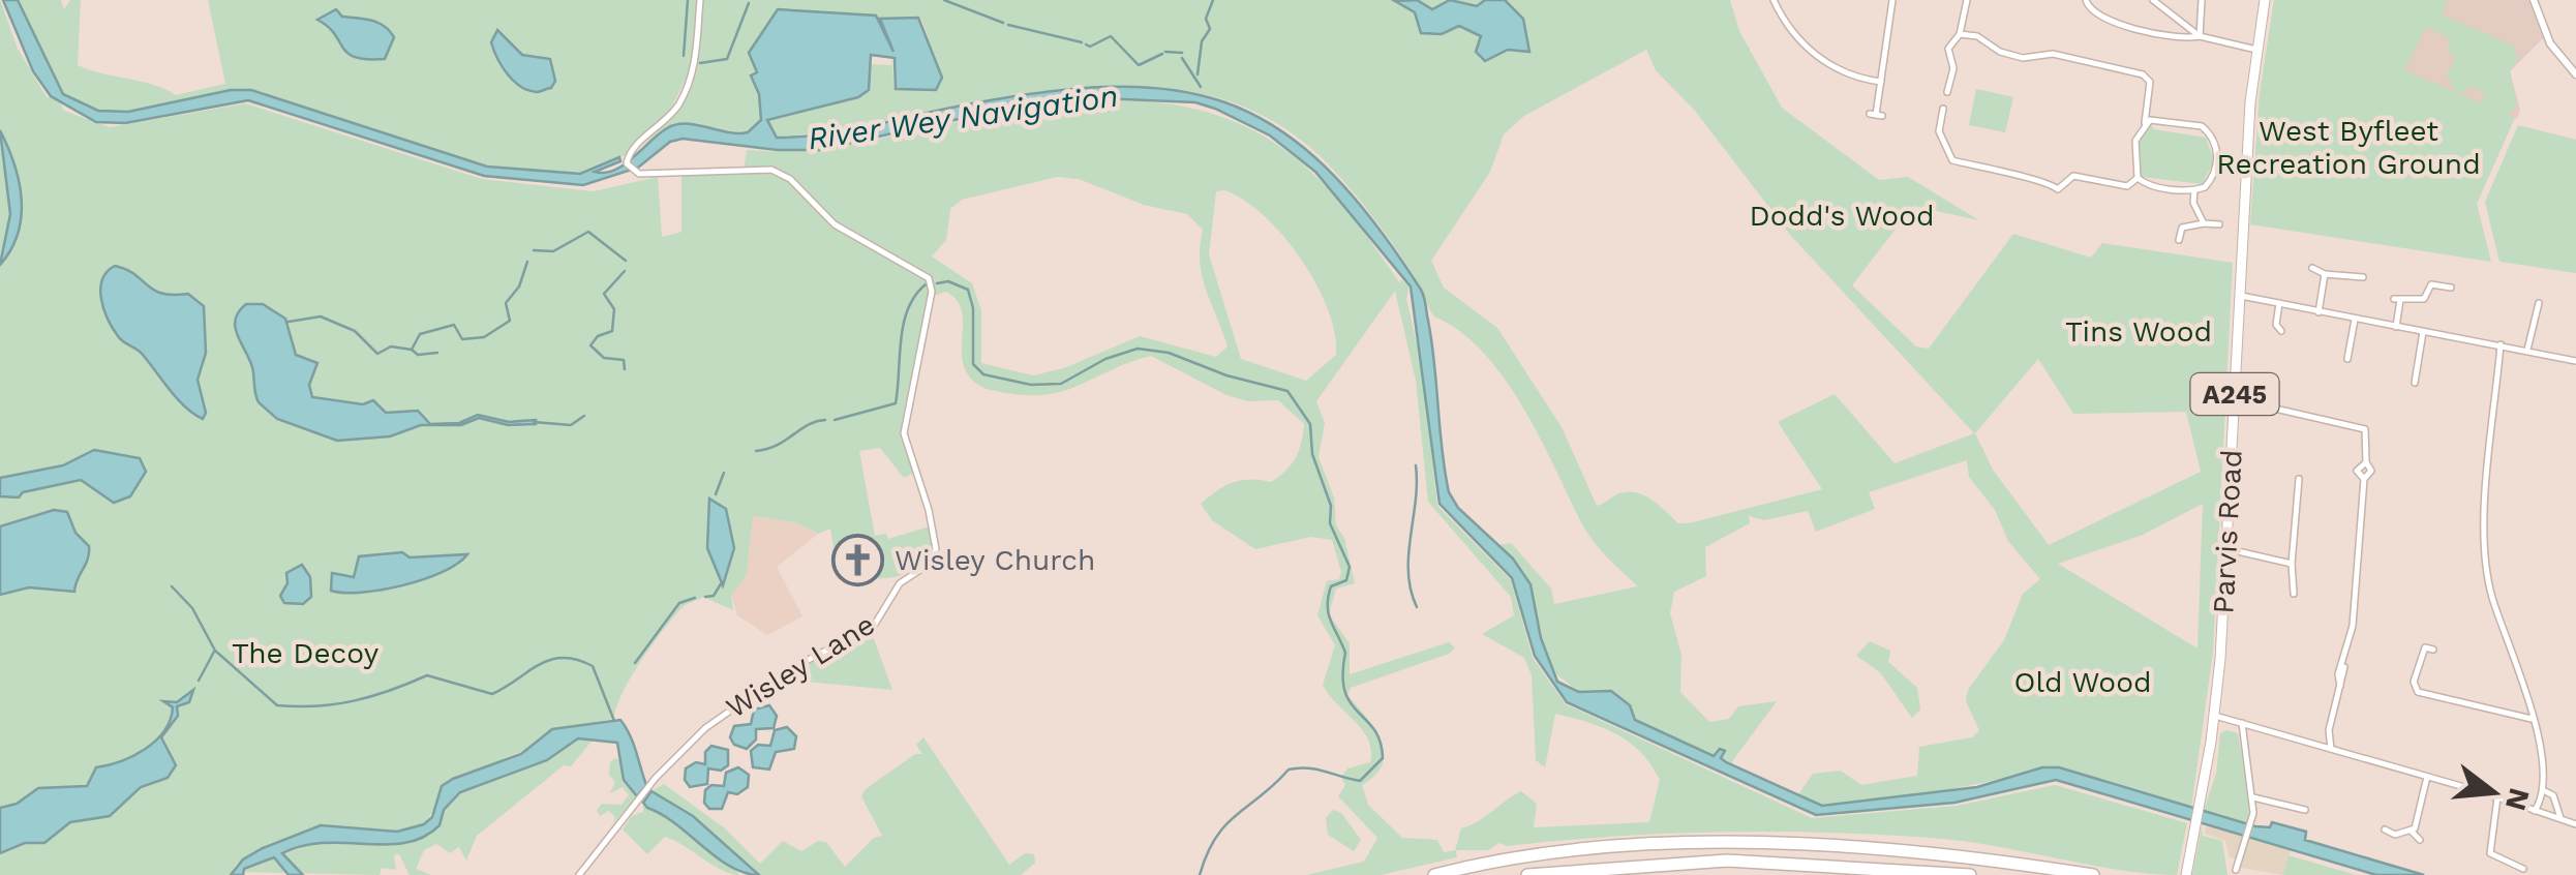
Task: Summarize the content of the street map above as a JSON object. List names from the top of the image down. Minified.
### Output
{"streets":{"main road":["A245","Parvis Road"],"street":["Wisley Lane"]},"water":["River Wey Navigation"],"parks":["West Byfleet Recreation Ground","Dodd's Wood","Tins Wood","The Decoy","Old Wood"],"places":{"church":["Wisley Church"]},"north":"right"}
